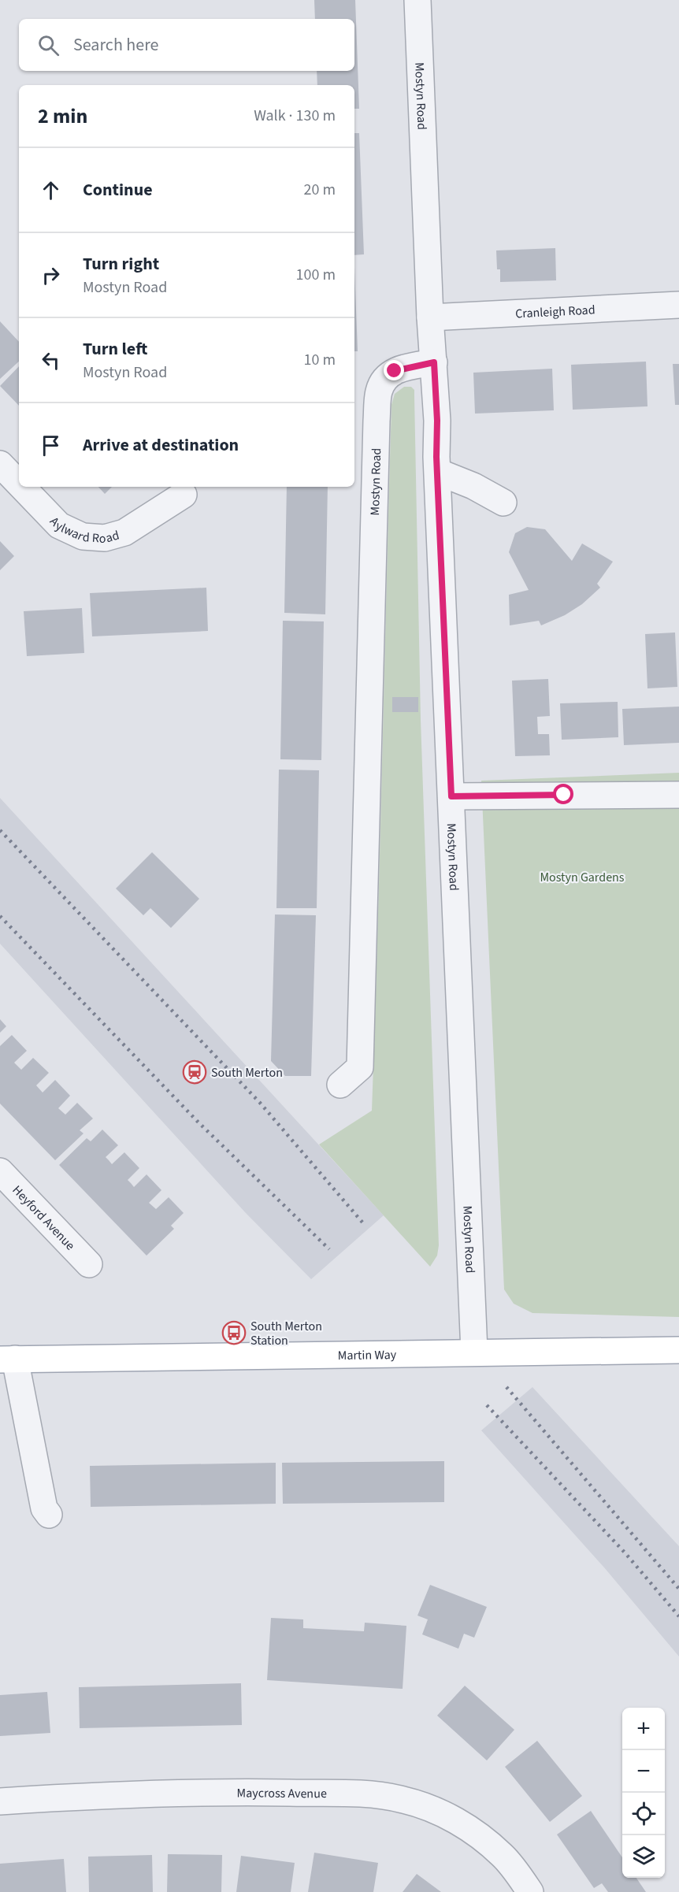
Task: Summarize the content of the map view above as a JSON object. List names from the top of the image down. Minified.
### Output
{"streets":{"main road":["Martin Way"],"street":["Mostyn Road","Cranleigh Road","Aylward Road","Heyford Avenue","Maycross Avenue"]},"crossings":[["Mostyn Road","Cranleigh Road"],["Mostyn Road","Martin Way"]],"parks":["Mostyn Gardens"],"places":{"station":["South Merton"],"bus stop":["South Merton Station"]},"page":{"search":"Search here","heading":["2 min","Walk · 130 m"],"list":[["Continue","20 m"],["Turn right","Mostyn Road","100 m"],["Turn left","Mostyn Road","10 m"],"Arrive at destination"],"map_buttons":["+","−"]}}
